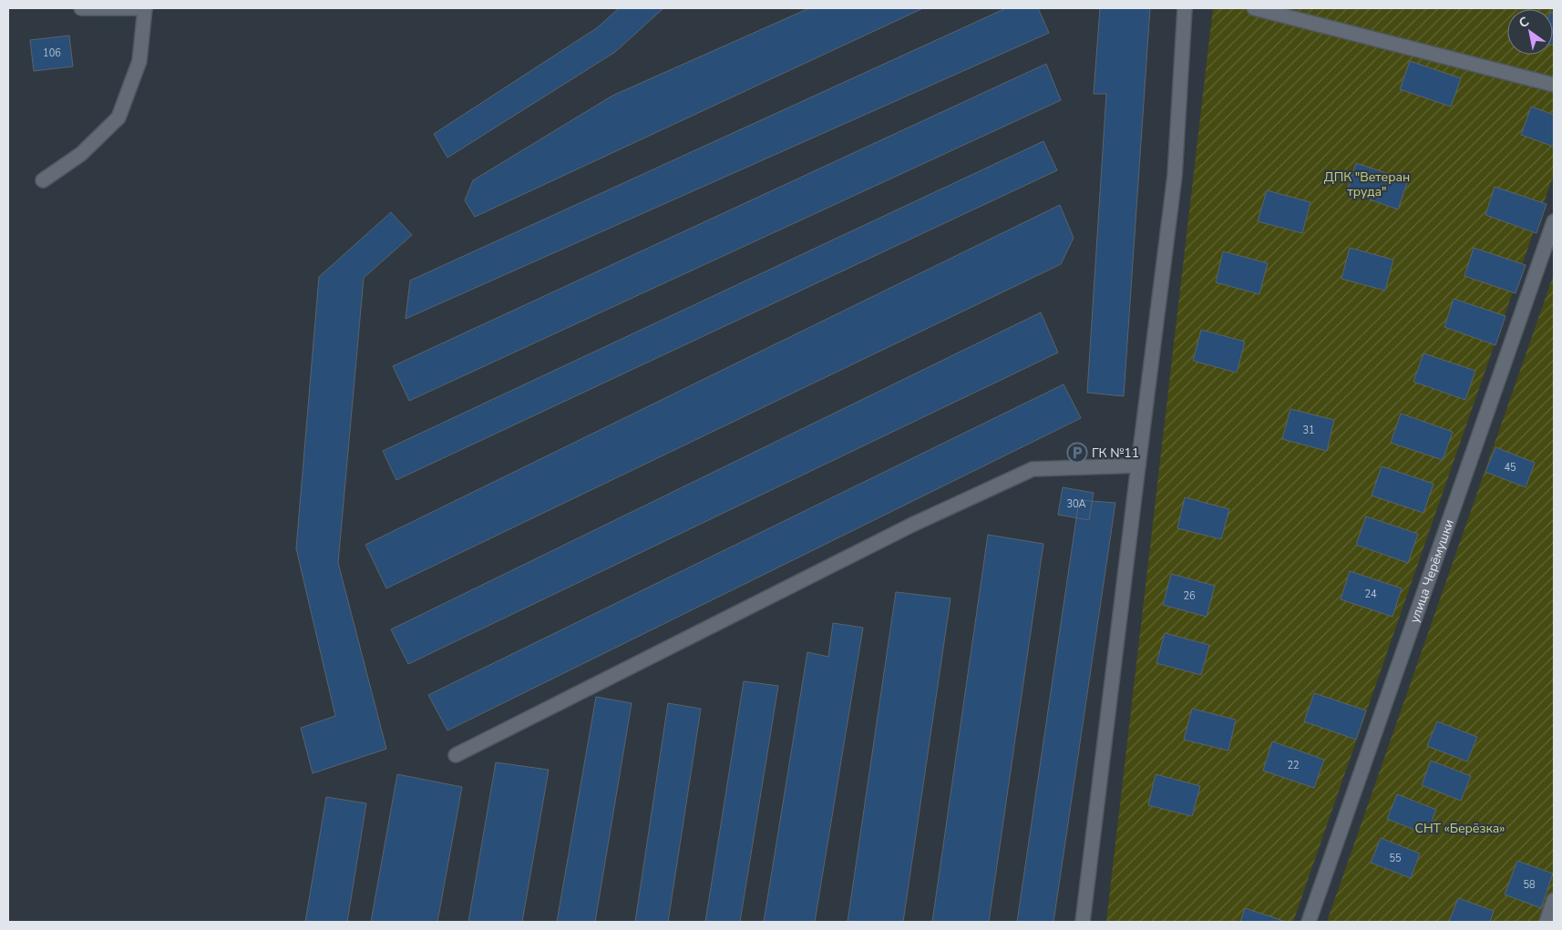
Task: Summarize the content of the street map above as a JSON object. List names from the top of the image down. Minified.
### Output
{"streets":{"street":["улица Черёмушки"]},"parks":["ДПК \"Ветеран труда\"","СНТ «Берёзка»"],"places":{"parking":["ГК №11"]},"house_numbers":["106","31","45","30А","24","26","22","55","58"],"north":"top left"}
